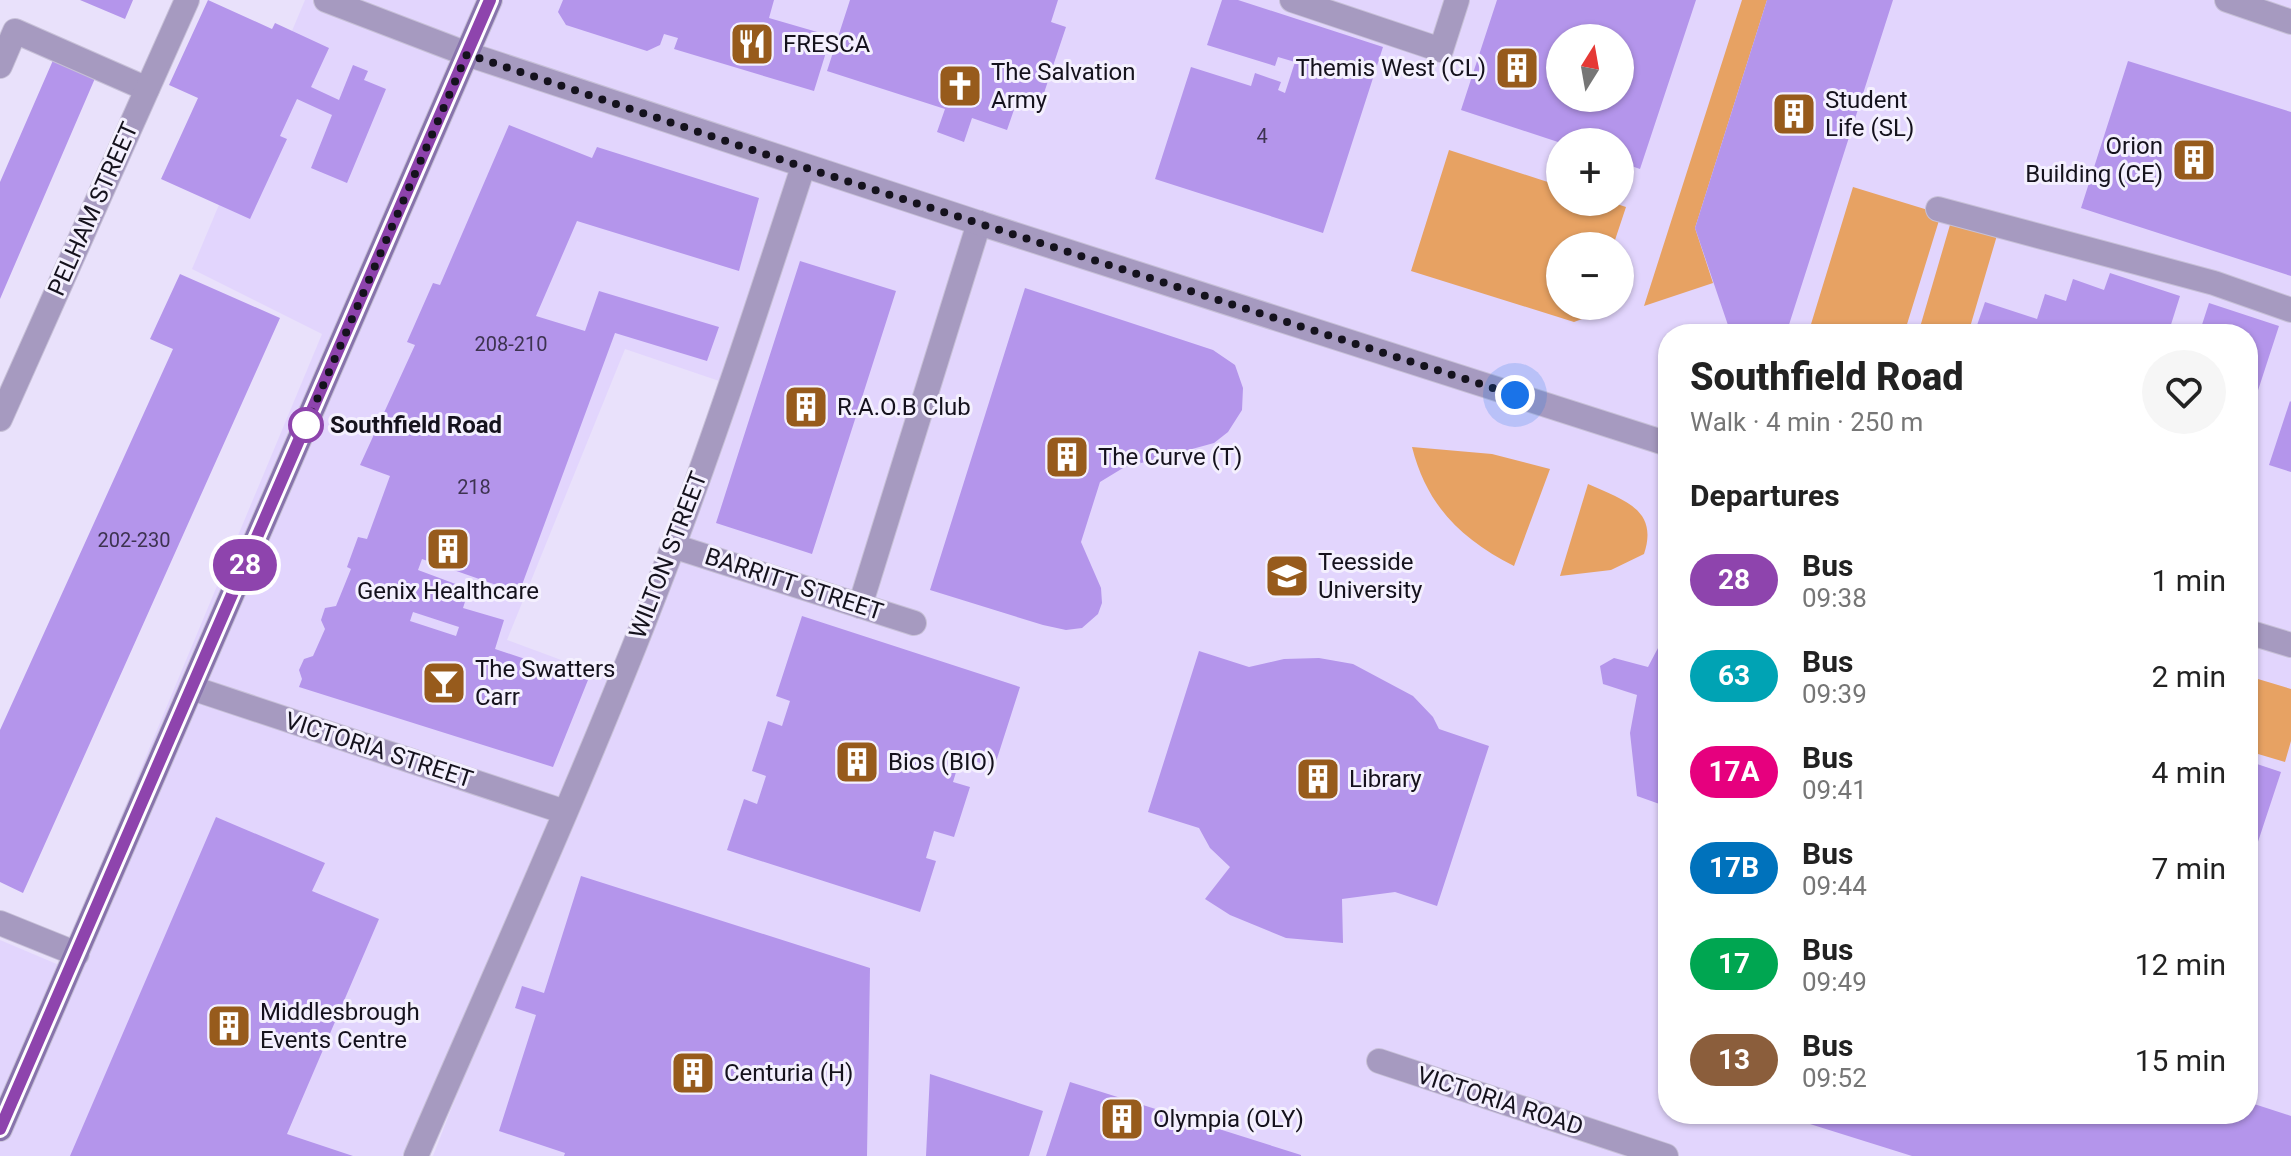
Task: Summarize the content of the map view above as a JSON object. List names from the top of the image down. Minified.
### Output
{"streets":{"street":["PELHAM STREET","WILTON STREET","BARRITT STREET","VICTORIA STREET","VICTORIA ROAD"]},"crossings":[["WILTON STREET","BARRITT STREET"],["WILTON STREET","VICTORIA STREET"]],"places":{"restaurant":["FRESCA"],"building":["Themis West (CL)","Student Life (SL)","Orion Building (CE)","R.A.O.B Club","The Curve (T)","Genix Healthcare","Bios (BIO)","Library","Middlesbrough Events Centre","Centuria (H)","Olympia (OLY)"],"church":["The Salvation Army"],"other":["Southfield Road"],"school or university":["Teesside University"],"bar":["The Swatters Carr"]},"lines":["bus line 28"],"house_numbers":["4","208-210","218","202-230"],"north":"top","page":{"on_map":"28","map_buttons":["+","−"],"heading":[["Southfield Road","Walk · 4 min · 250 m"],"Departures"],"list":[{"mark":"28","name":"Bus","note":"09:38","value":"1 min"},{"mark":"63","name":"Bus","note":"09:39","value":"2 min"},{"mark":"17A","name":"Bus","note":"09:41","value":"4 min"},{"mark":"17B","name":"Bus","note":"09:44","value":"7 min"},{"mark":"17","name":"Bus","note":"09:49","value":"12 min"},{"mark":"13","name":"Bus","note":"09:52","value":"15 min"}]}}
